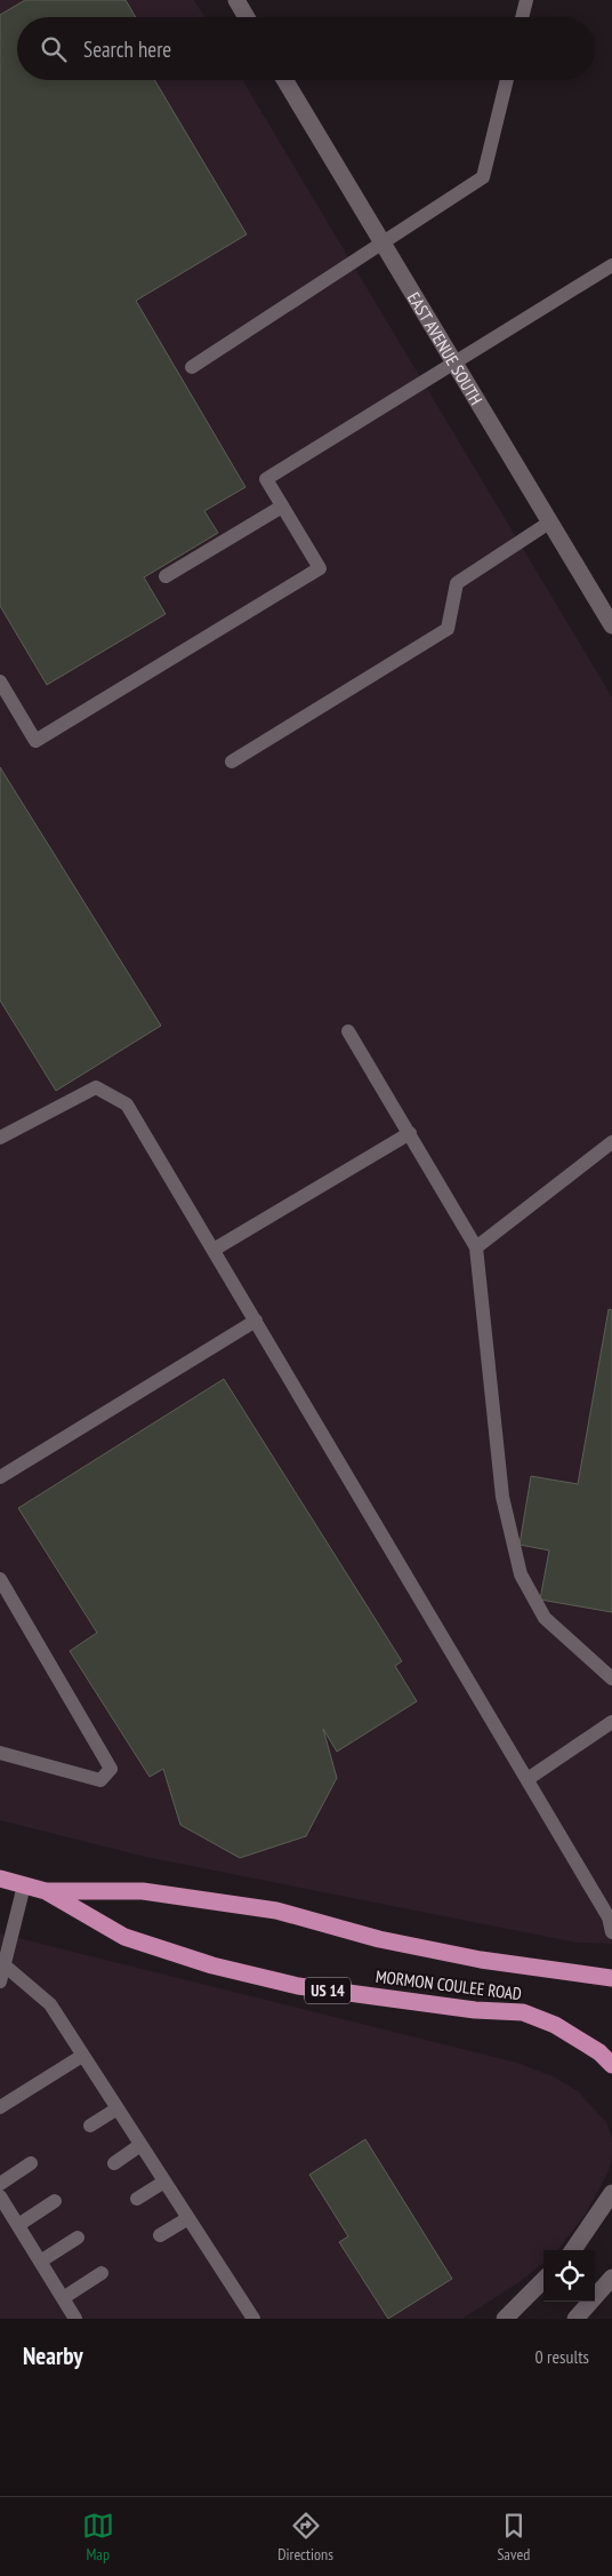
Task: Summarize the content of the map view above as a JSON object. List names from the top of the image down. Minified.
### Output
{"streets":{"highway":["MORMON COULEE ROAD","US 14"],"street":["EAST AVENUE SOUTH"]},"page":{"search":"Search here","heading":["Nearby","0 results"],"nav":["Map","Directions","Saved"]}}
